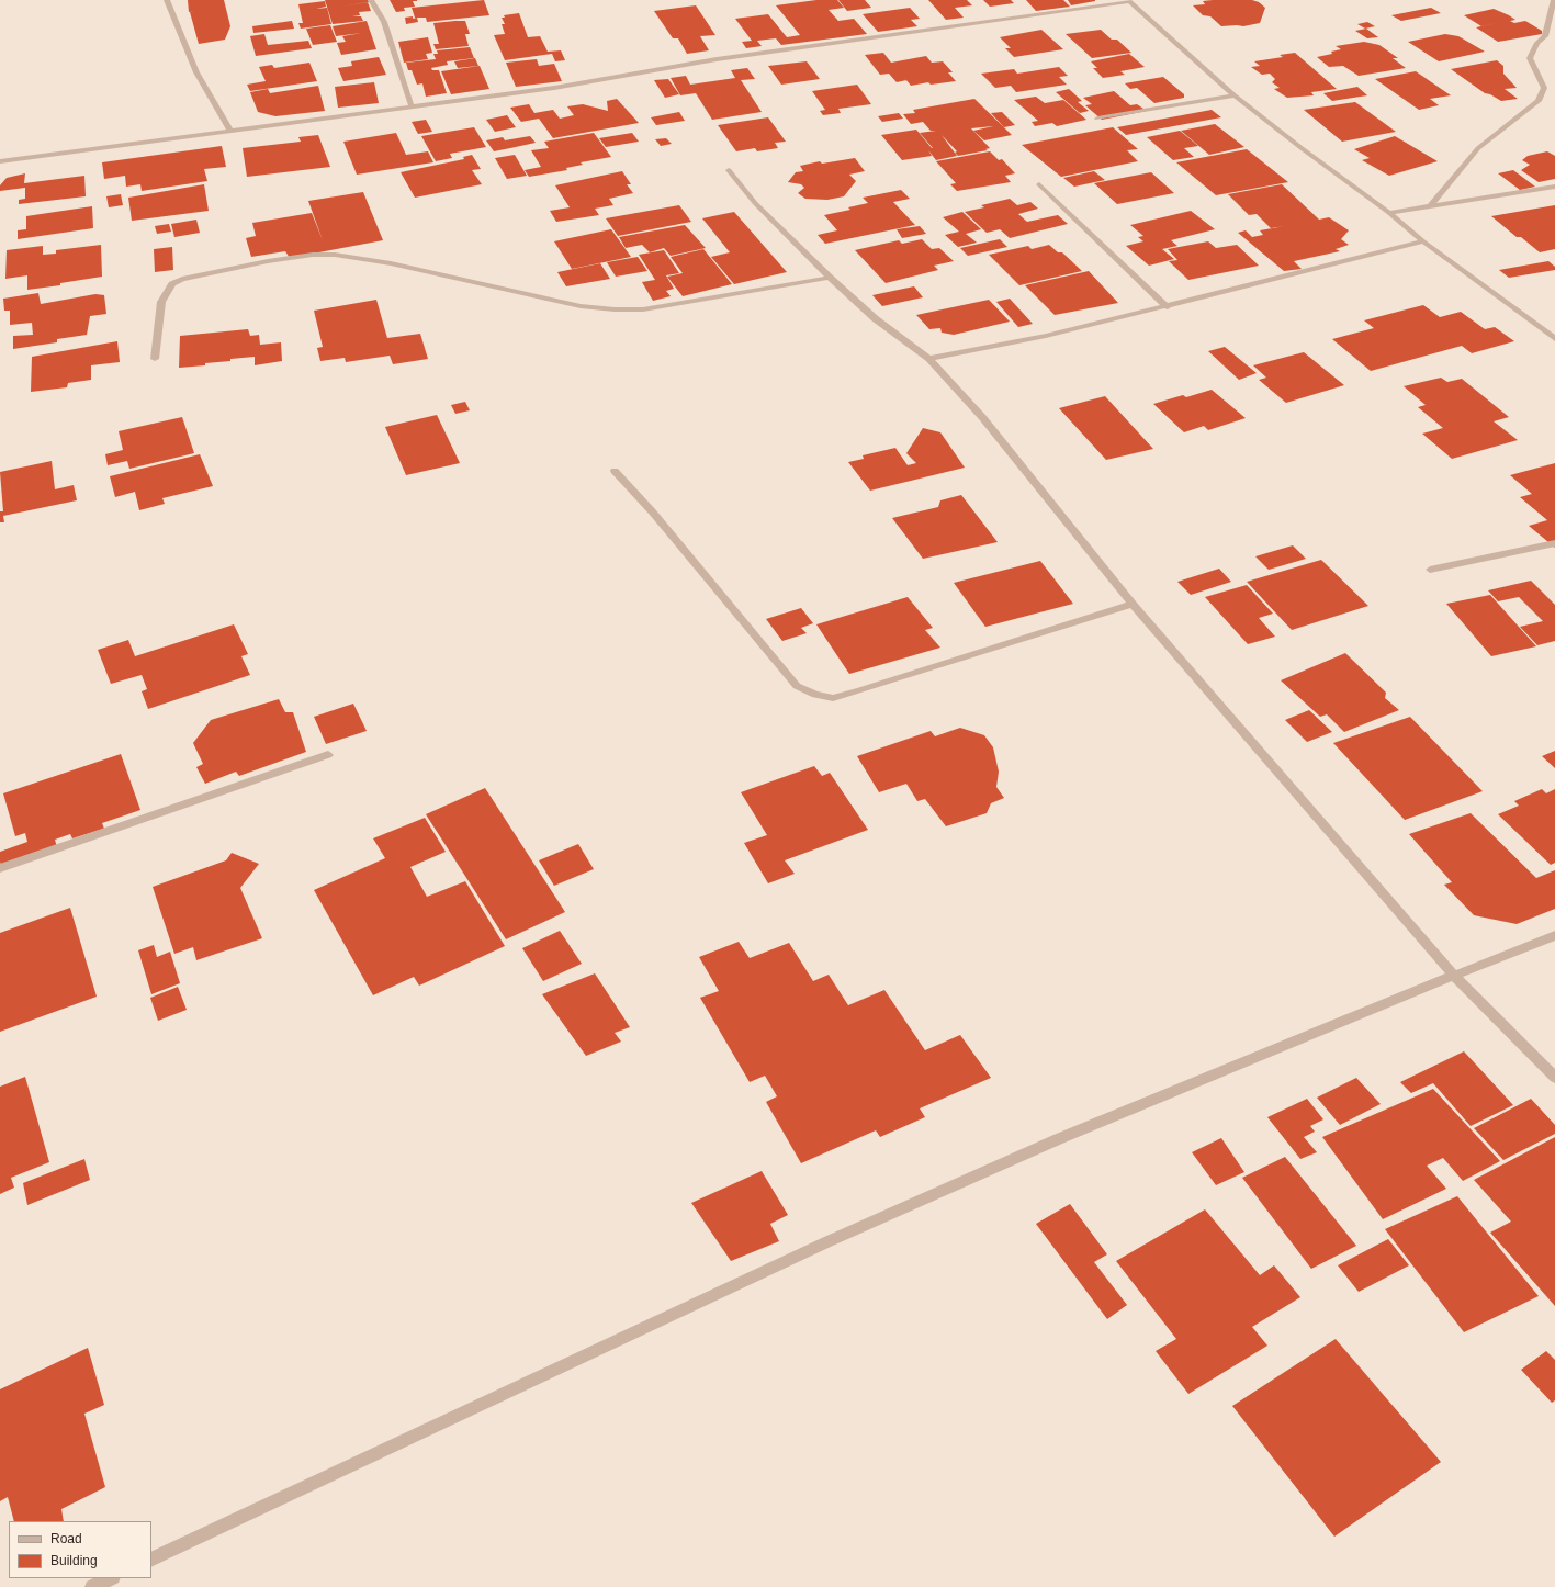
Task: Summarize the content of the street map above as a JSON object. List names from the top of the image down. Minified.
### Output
{"legend":["Road","Building"]}
